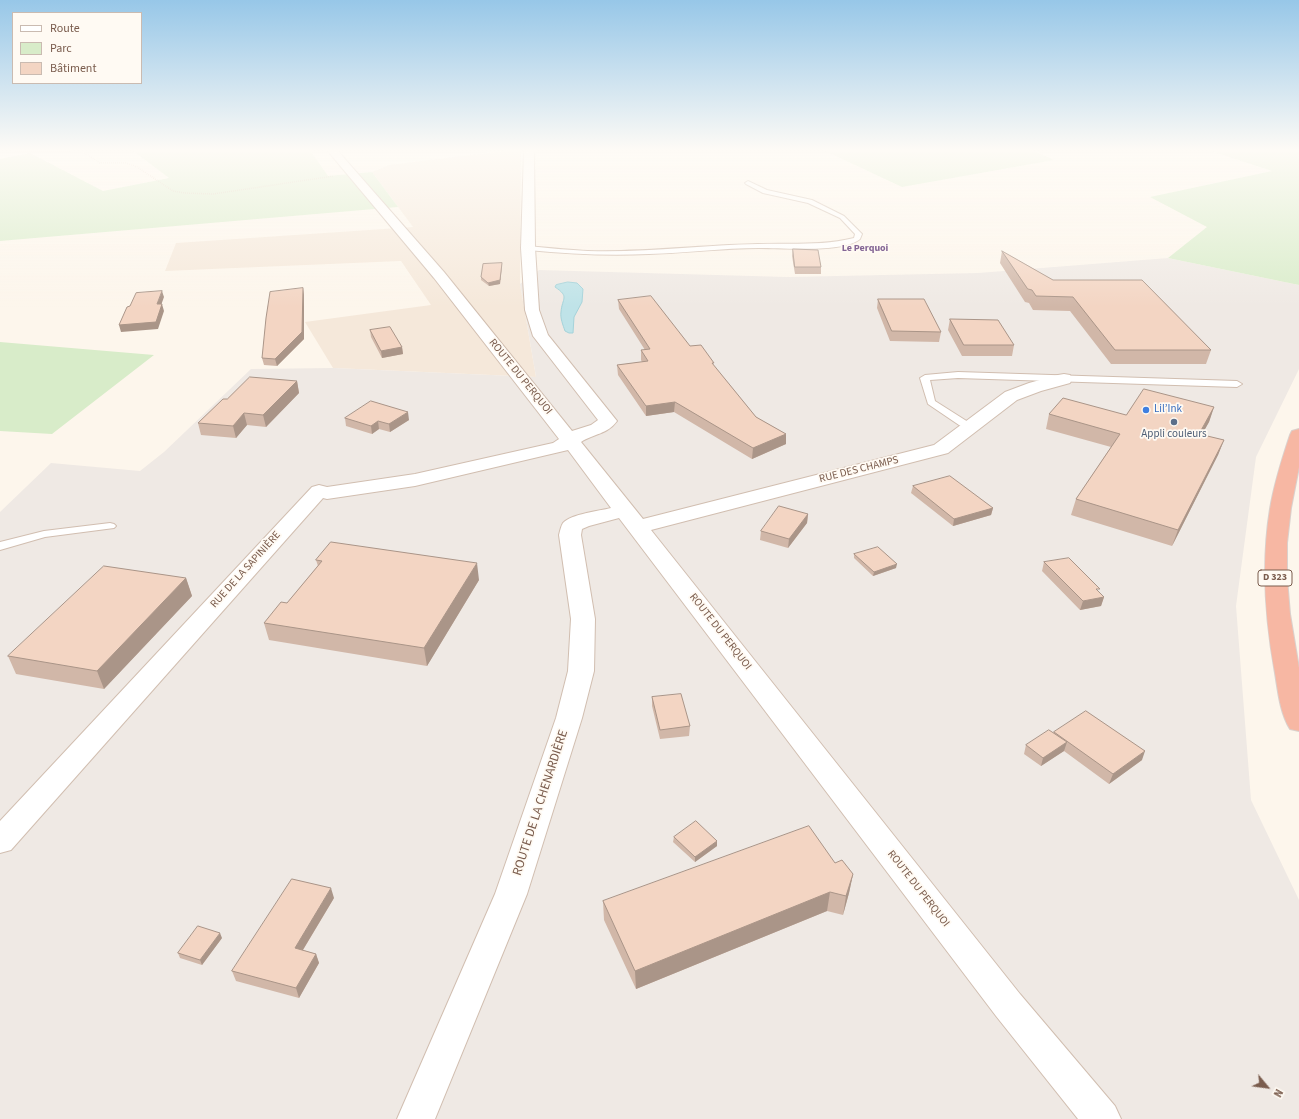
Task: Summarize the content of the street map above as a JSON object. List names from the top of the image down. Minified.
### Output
{"streets":{"highway":["D 323"],"street":["ROUTE DU PERQUOI","RUE DES CHAMPS","RUE DE LA SAPINIÈRE","ROUTE DE LA CHENARDIÈRE"]},"crossings":[["ROUTE DU PERQUOI","RUE DES CHAMPS"],["ROUTE DU PERQUOI","RUE DE LA SAPINIÈRE"],["ROUTE DU PERQUOI","ROUTE DE LA CHENARDIÈRE"],["RUE DES CHAMPS","ROUTE DE LA CHENARDIÈRE"]],"districts":["Le Perquoi"],"places":["Lil’Ink","Appli couleurs"],"legend":["Route","Parc","Bâtiment"],"north":"bottom right"}
